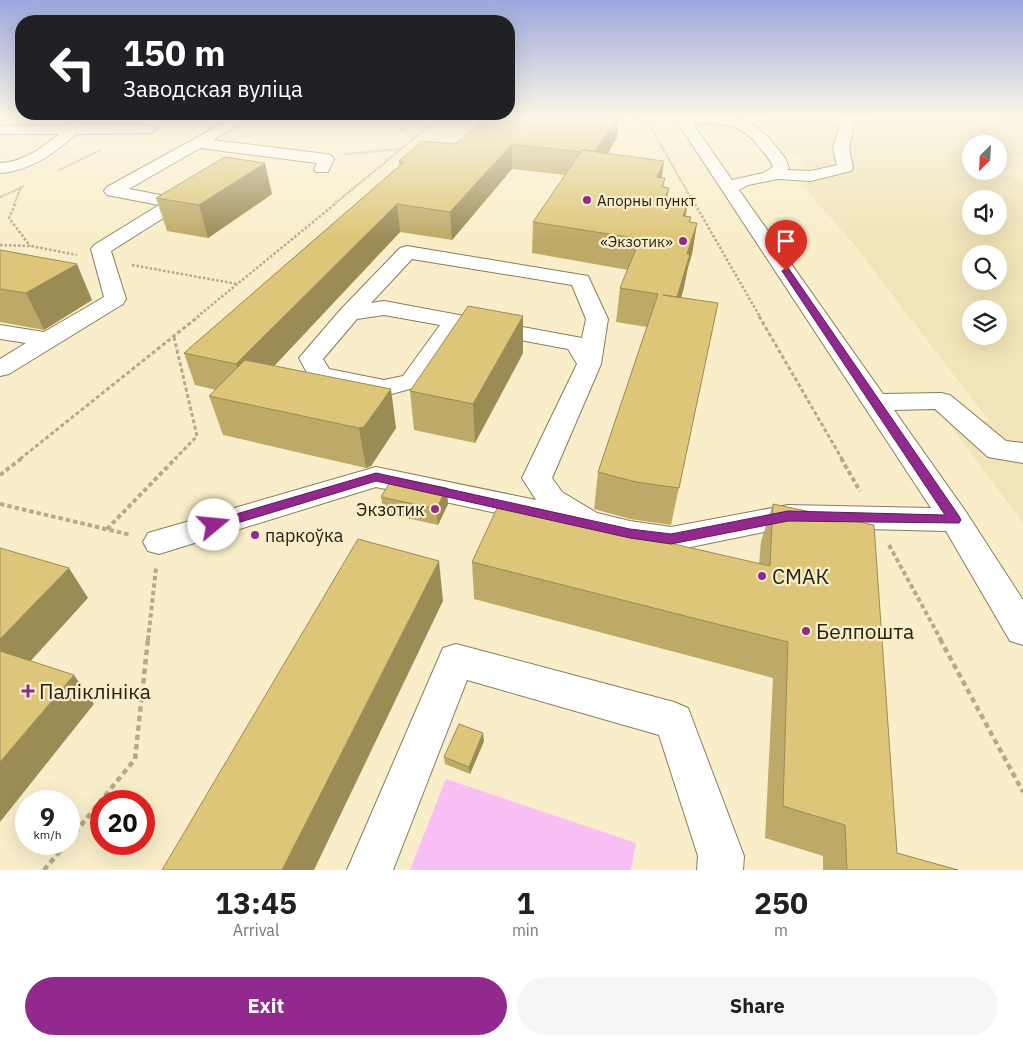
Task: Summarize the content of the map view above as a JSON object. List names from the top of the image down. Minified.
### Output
{"places":{"other":["Апорны пункт","«Экзотик»","Экзотик","паркоўка","СМАК","Белпошта"],"health":["Паліклініка"]},"north":"bottom left","page":{"turn":["150 m","Заводская вуліца"],"speed":"9 km/h","limit":"20","eta":["13:45","Arrival","1","min","250","m"],"buttons":["Exit","Share"]}}
